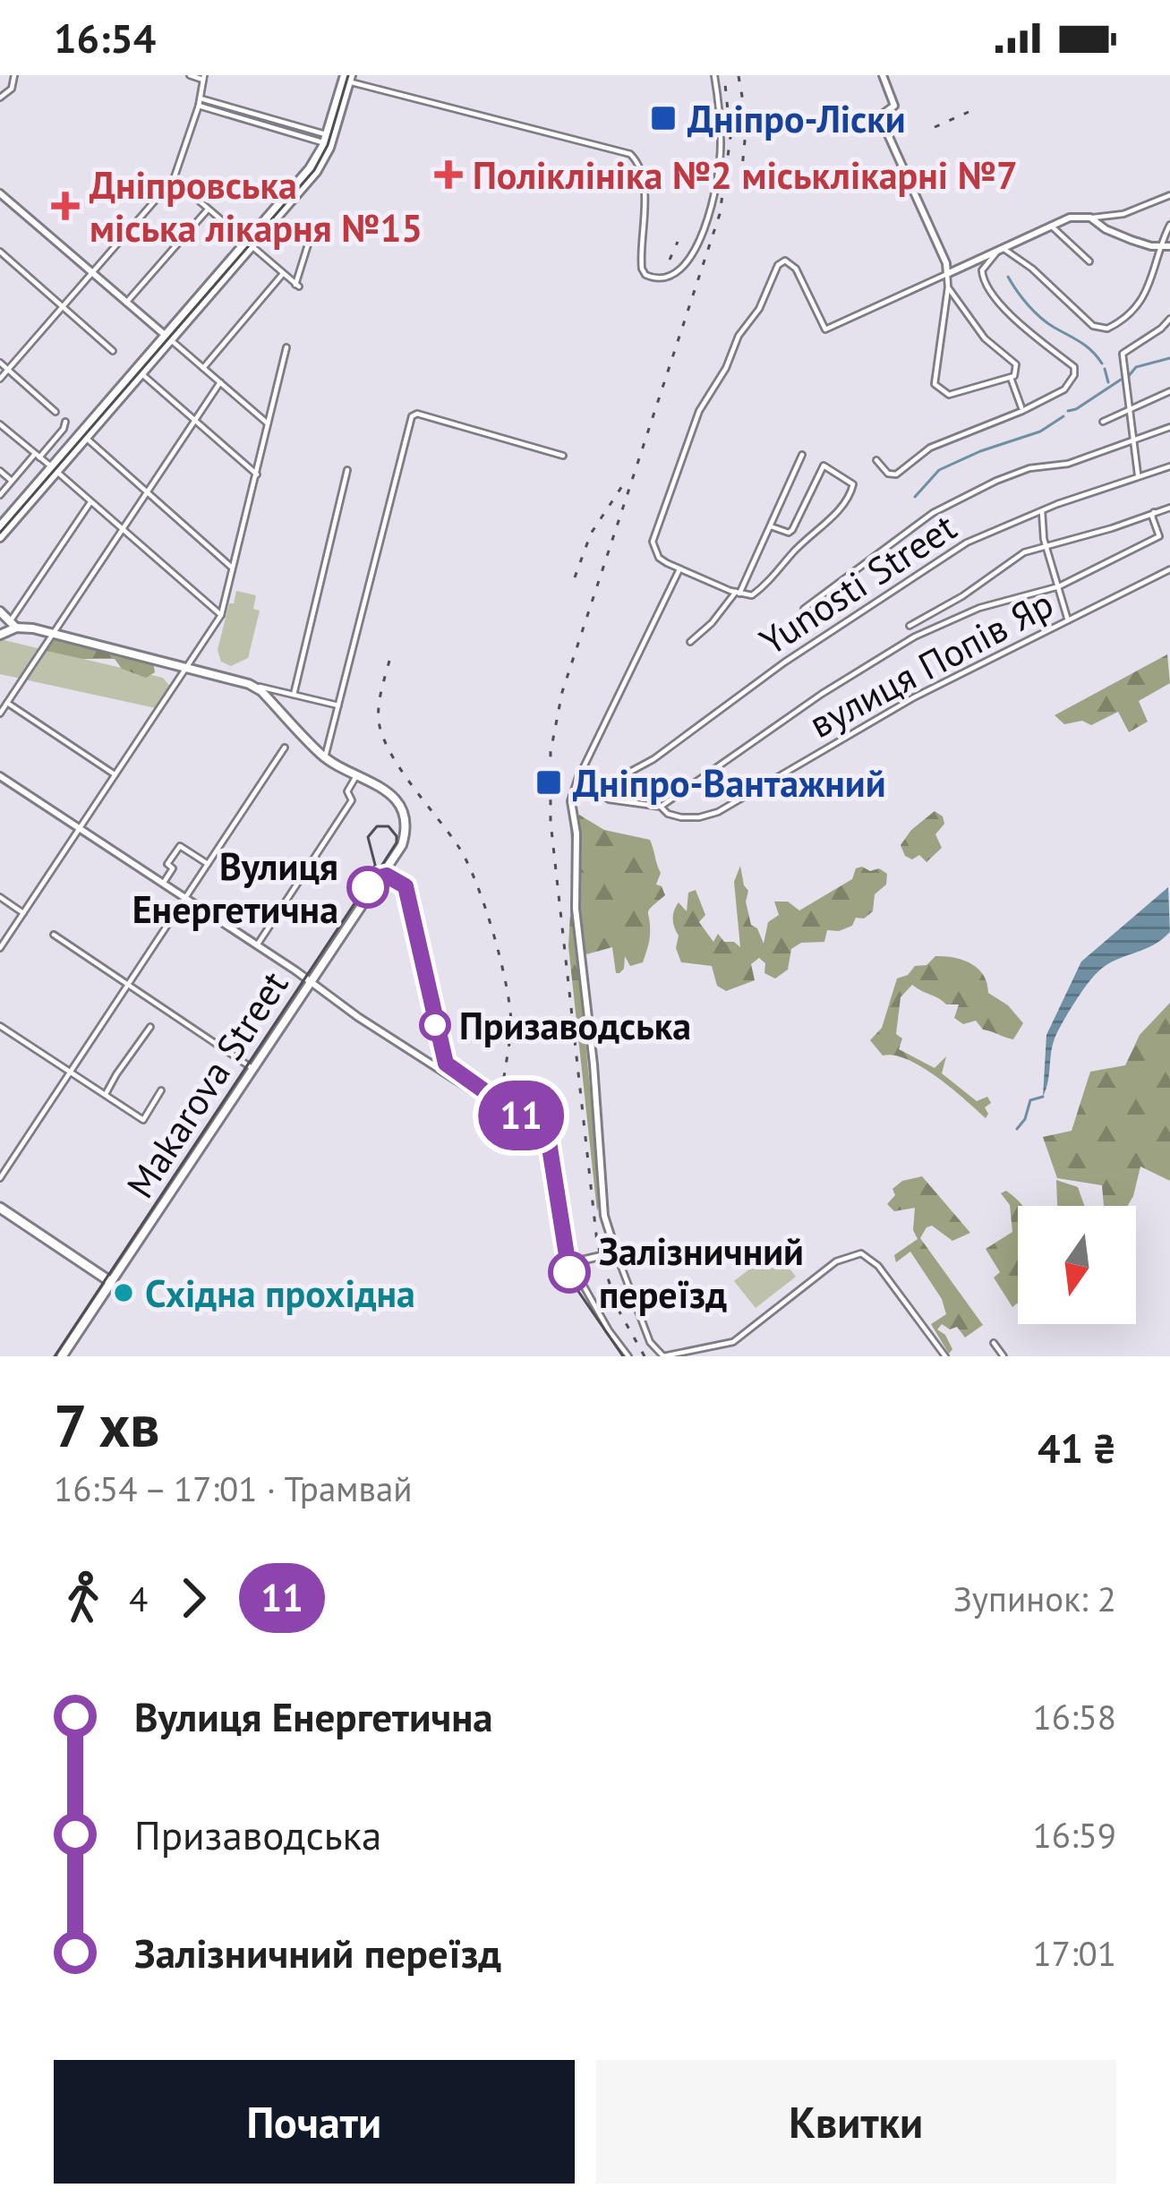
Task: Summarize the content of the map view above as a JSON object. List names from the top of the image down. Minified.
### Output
{"streets":{"main road":["Makarova Street"],"street":["Yunosti Street","вулиця Попів Яр"]},"crossings":[["Yunosti Street","вулиця Попів Яр"]],"places":{"transit":["Дніпро-Ліски","Дніпро-Вантажний"],"health":["Поліклініка №2 міськлікарні №7","Дніпровська міська лікарня №15"],"other":["Вулиця Енергетична","Призаводська","Залізничний переїзд","Східна прохідна"]},"lines":["tram line 11"],"north":"bottom","page":{"status":"16:54","on_map":"11","heading":["7 хв","16:54 – 17:01 · Трамвай","41 ₴"],"legs":["4","11","Зупинок: 2"],"list":[{"name":"Вулиця Енергетична","value":"16:58"},{"name":"Призаводська","value":"16:59"},{"name":"Залізничний переїзд","value":"17:01"}],"buttons":["Почати","Квитки"]}}
